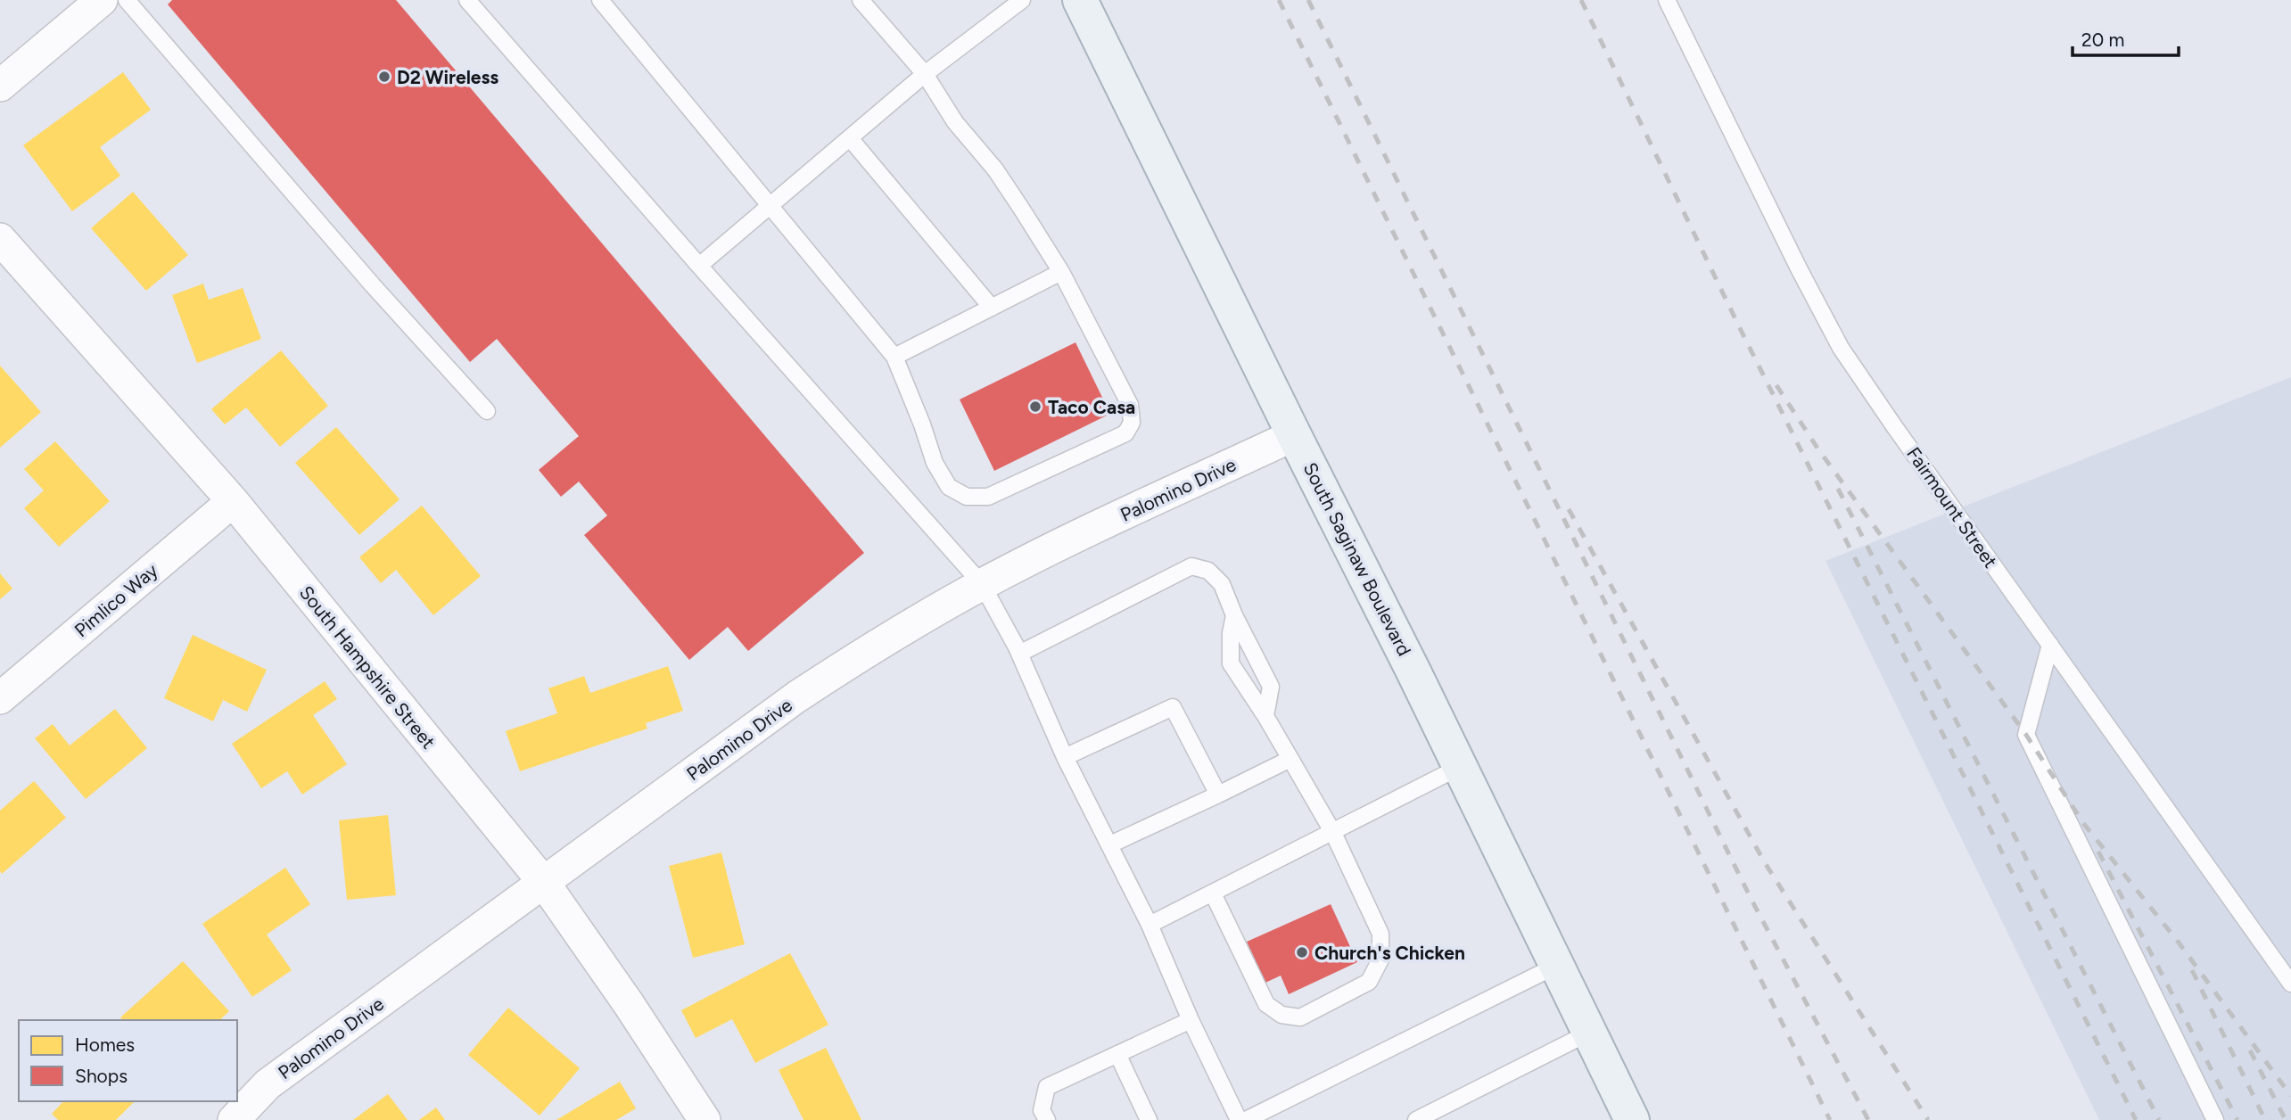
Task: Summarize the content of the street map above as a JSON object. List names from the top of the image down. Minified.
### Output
{"streets":{"main road":["South Saginaw Boulevard"],"street":["Palomino Drive","Pimlico Way","South Hampshire Street"],"lane":["Fairmount Street"]},"crossings":[["Palomino Drive","South Saginaw Boulevard"],["Palomino Drive","South Hampshire Street"],["Pimlico Way","South Hampshire Street"]],"places":["D2 Wireless","Taco Casa","Church's Chicken"],"legend":["Homes","Shops"],"scale_bar":"20 m"}
